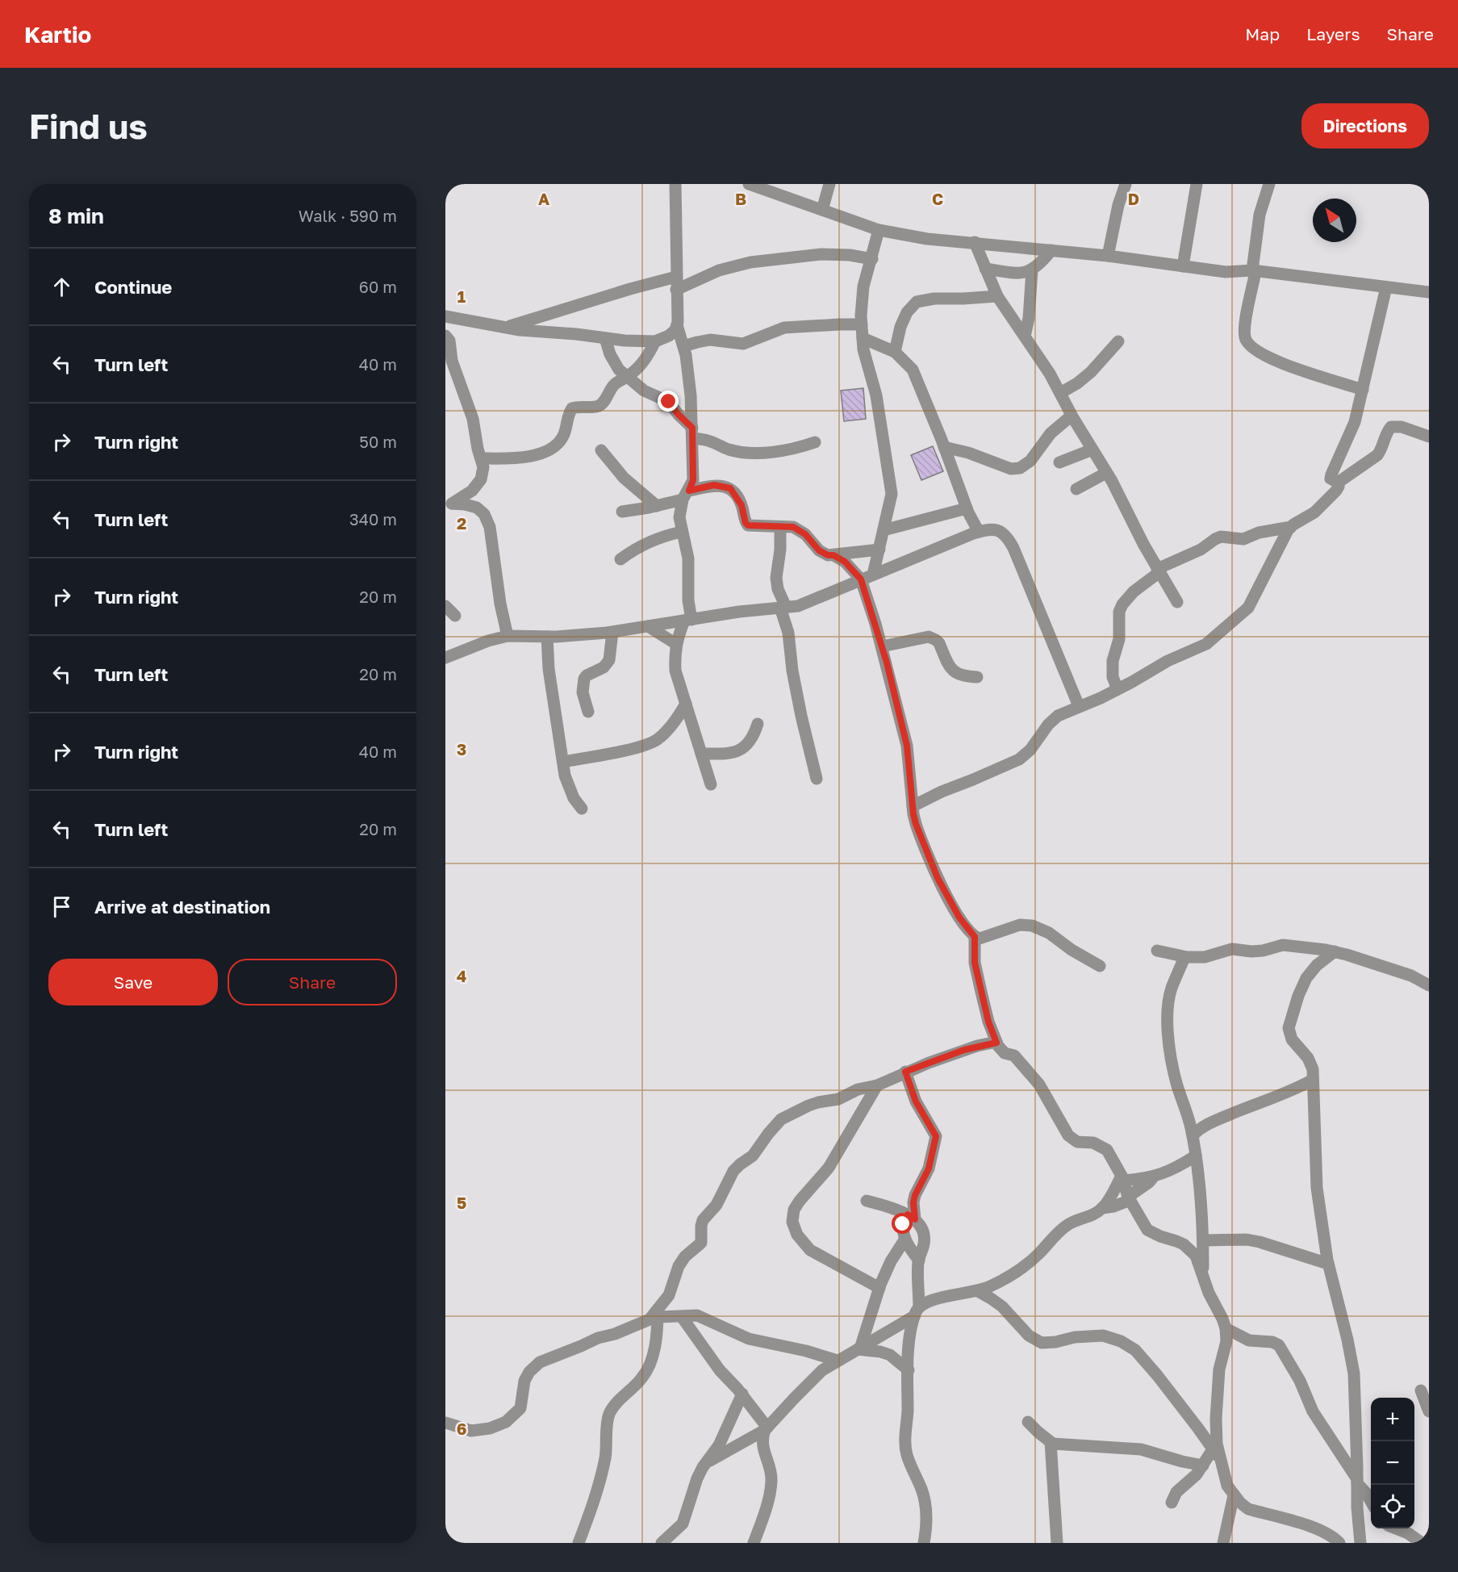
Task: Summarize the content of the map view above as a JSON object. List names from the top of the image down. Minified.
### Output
{"north":"top left","page":{"header":"Kartio","nav":["Map","Layers","Share"],"buttons":["Directions",["Save","Share"]],"title":"Find us","heading":["8 min","Walk · 590 m"],"list":[["Continue","60 m"],["Turn left","40 m"],["Turn right","50 m"],["Turn left","340 m"],["Turn right","20 m"],["Turn left","20 m"],["Turn right","40 m"],["Turn left","20 m"],"Arrive at destination"],"map_buttons":["+","−"]},"grid":{"columns":["A","B","C","D"],"rows":["1","2","3","4","5","6"]}}
